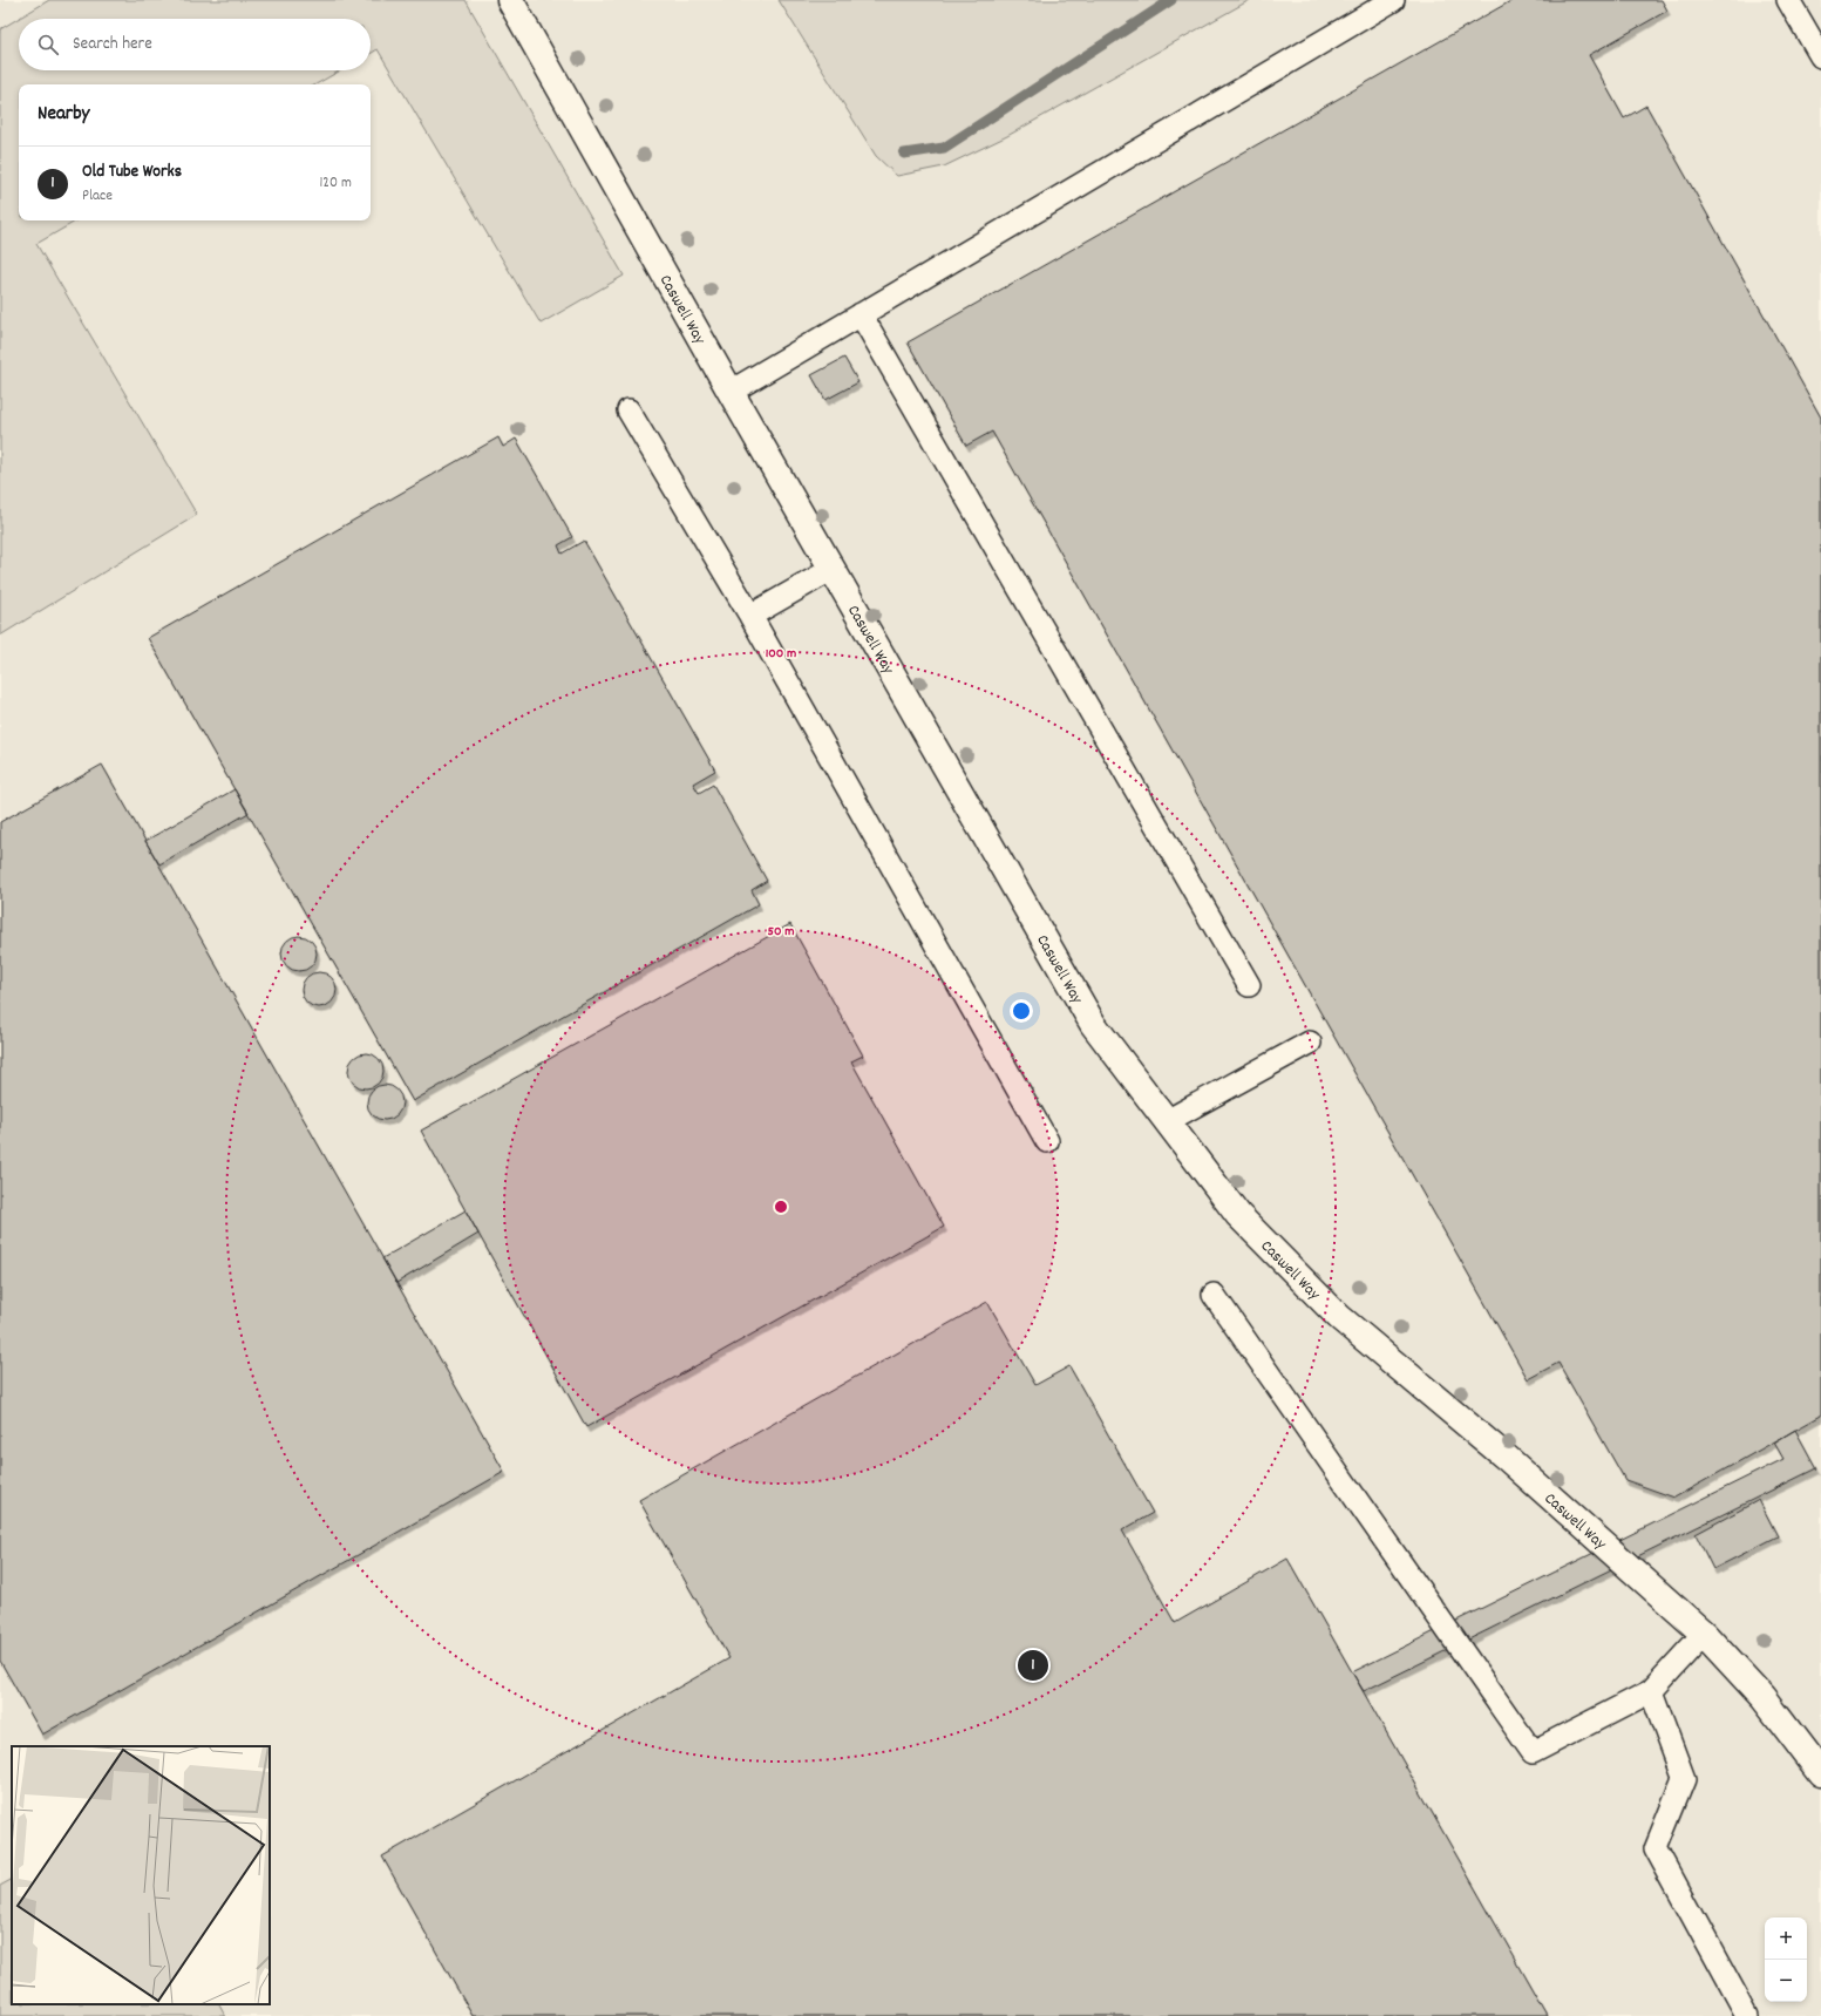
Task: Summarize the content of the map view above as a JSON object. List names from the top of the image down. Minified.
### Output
{"streets":{"street":["Caswell Way"]},"page":{"search":"Search here","heading":"Nearby","list":[{"mark":"1","name":"Old Tube Works","note":"Place","value":"120 m"}],"pins":"1","map_buttons":["+","−"]},"rings":["100 m","50 m"]}
